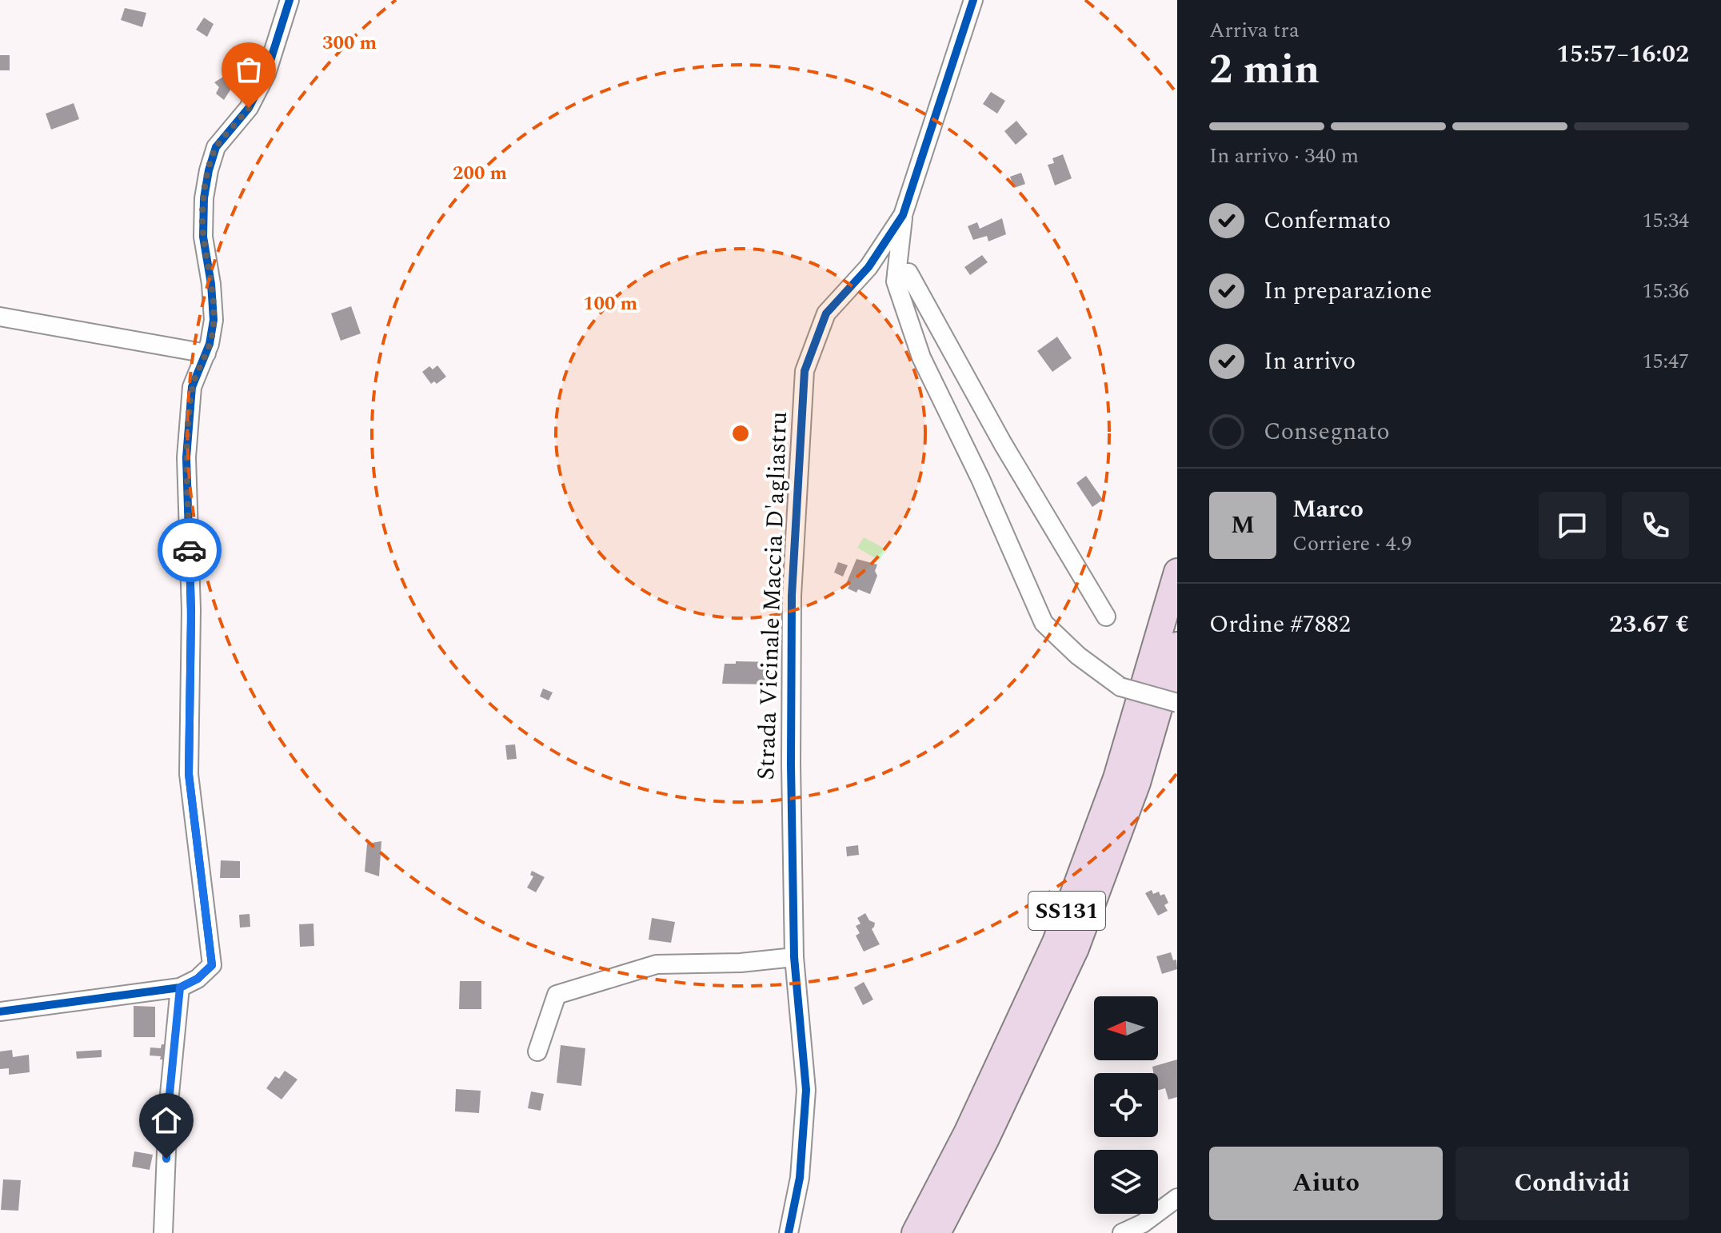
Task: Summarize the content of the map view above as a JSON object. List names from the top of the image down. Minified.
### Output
{"streets":{"highway":["SS131"],"street":["Strada Vicinale Maccia D'agliastru"]},"north":"left","page":{"heading":["2 min","Arriva tra","15:57–16:02"],"panel":["Marco","Corriere · 4.9","Ordine #7882","23.67 €"],"bar":"In arrivo · 340 m","list":[["Confermato","15:34"],["In preparazione","15:36"],["In arrivo","15:47"],"Consegnato"],"round":"M","buttons":["Aiuto","Condividi"]},"rings":["300 m","200 m","100 m"]}
